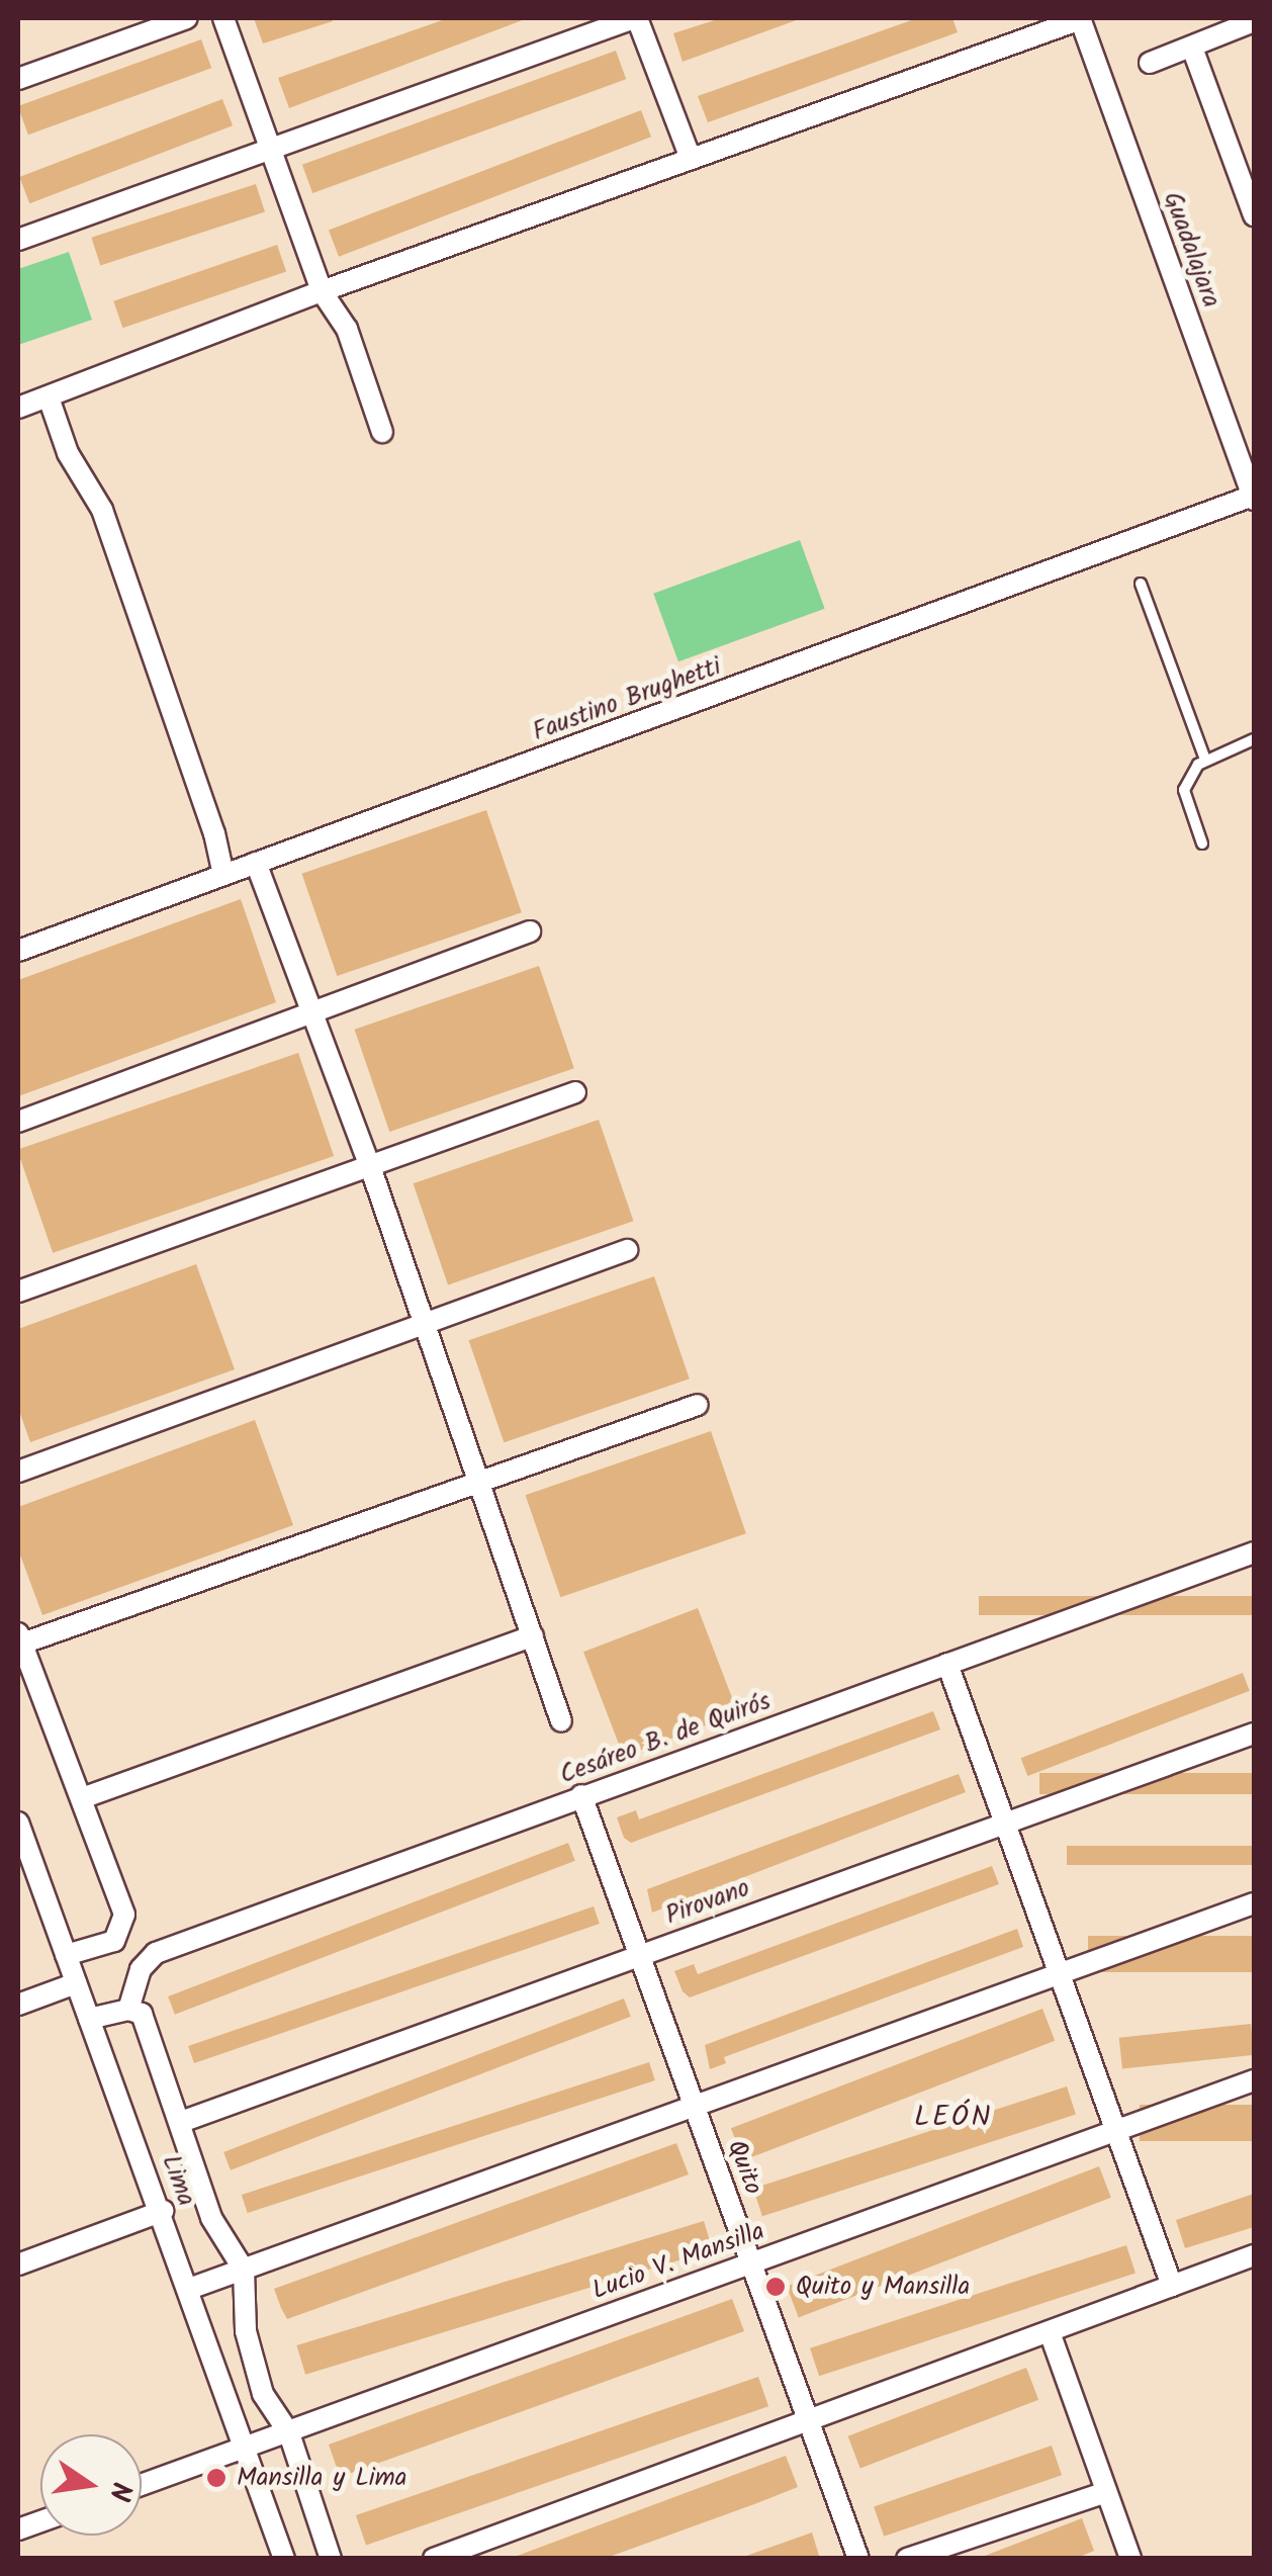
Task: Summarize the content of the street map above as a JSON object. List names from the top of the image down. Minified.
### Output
{"streets":{"street":["Guadalajara","Faustino Brughetti","Cesáreo B. de Quirós","Pirovano","Quito","Lima","Lucio V. Mansilla"]},"crossings":[["Guadalajara","Faustino Brughetti"],["Cesáreo B. de Quirós","Quito"],["Pirovano","Quito"],["Quito","Lucio V. Mansilla"],["Lima","Lucio V. Mansilla"]],"districts":["LEÓN"],"places":["Quito y Mansilla","Mansilla y Lima"],"north":"right"}
